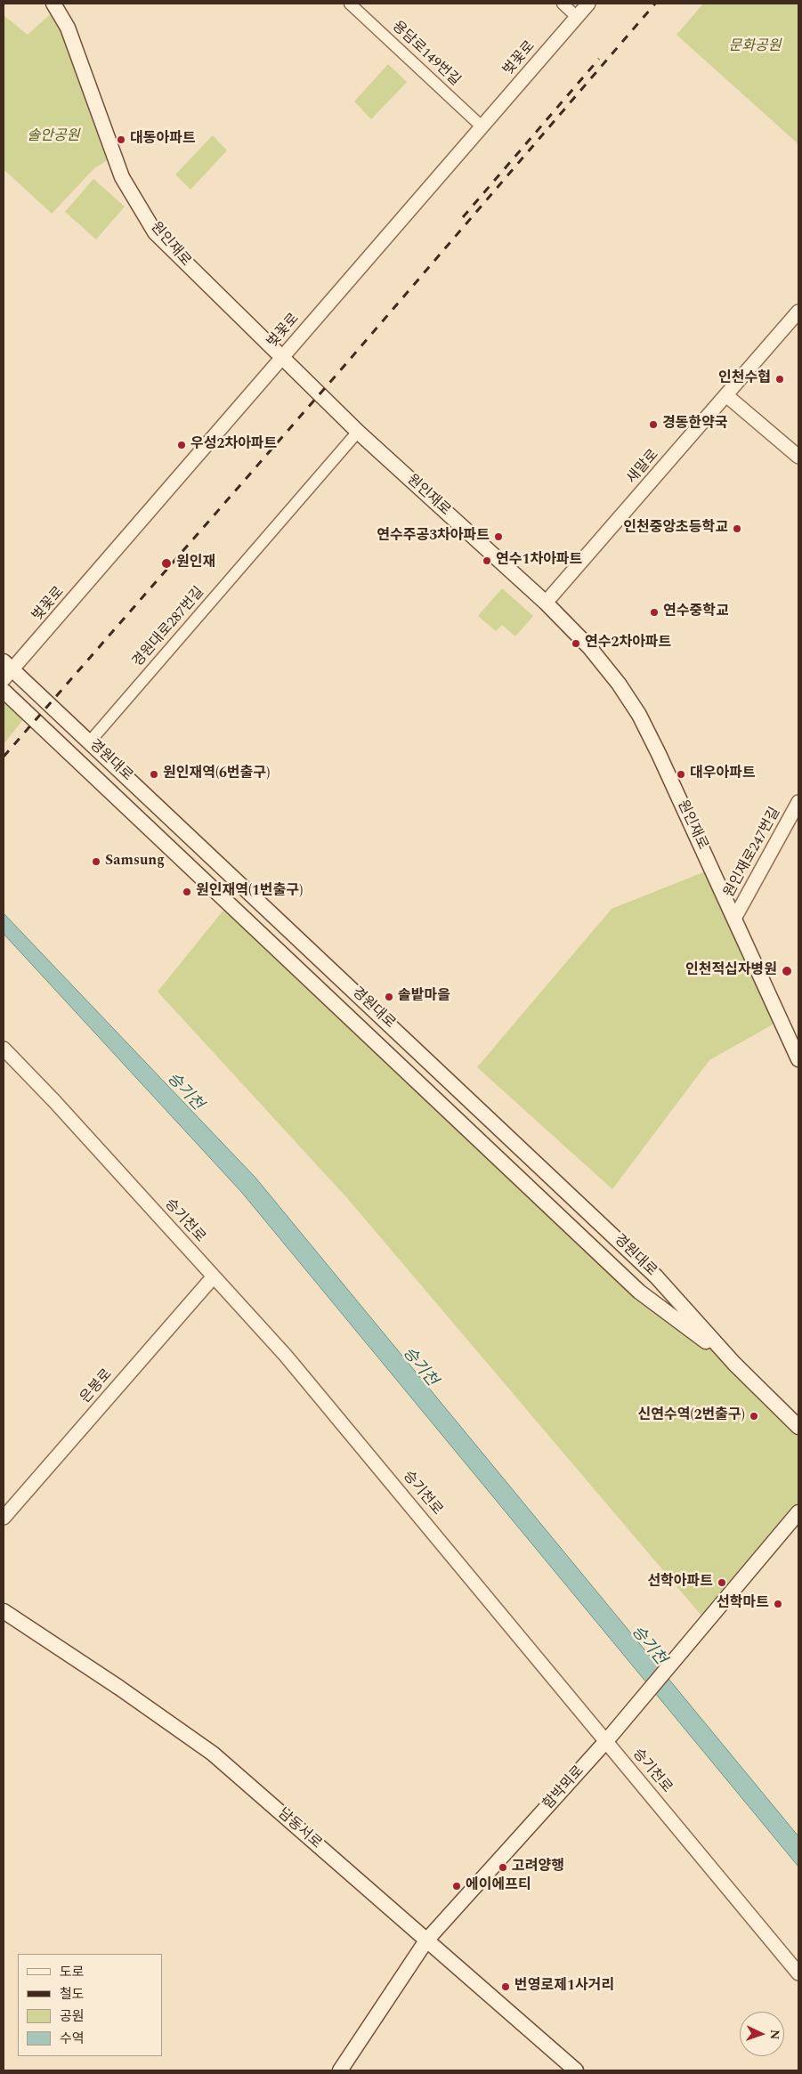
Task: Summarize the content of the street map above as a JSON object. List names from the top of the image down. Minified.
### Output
{"streets":{"main road":["원인재로","경원대로","함박뫼로","남동서로"],"street":["용담로149번길","벚꽃로","새말로","경원대로287번길","원인재로247번길","승기천로","은봉로"]},"crossings":[["용담로149번길","벚꽃로"],["벚꽃로","원인재로"],["벚꽃로","경원대로"],["원인재로","새말로"],["원인재로","경원대로287번길"],["원인재로","원인재로247번길"],["경원대로287번길","경원대로"],["승기천로","은봉로"],["승기천로","함박뫼로"],["함박뫼로","남동서로"]],"water":["승기천"],"parks":["문화공원","솔안공원"],"places":["대동아파트","인천수협","경동한약국","우성2차아파트","인천중앙초등학교","연수주공3차아파트","연수1차아파트","원인재","연수중학교","연수2차아파트","원인재역(6번출구)","대우아파트","Samsung","원인재역(1번출구)","인천적십자병원","솔밭마을","신연수역(2번출구)","선학아파트","선학마트","고려양행","에이에프티","번영로제1사거리"],"legend":["도로","철도","공원","수역"],"north":"right"}
